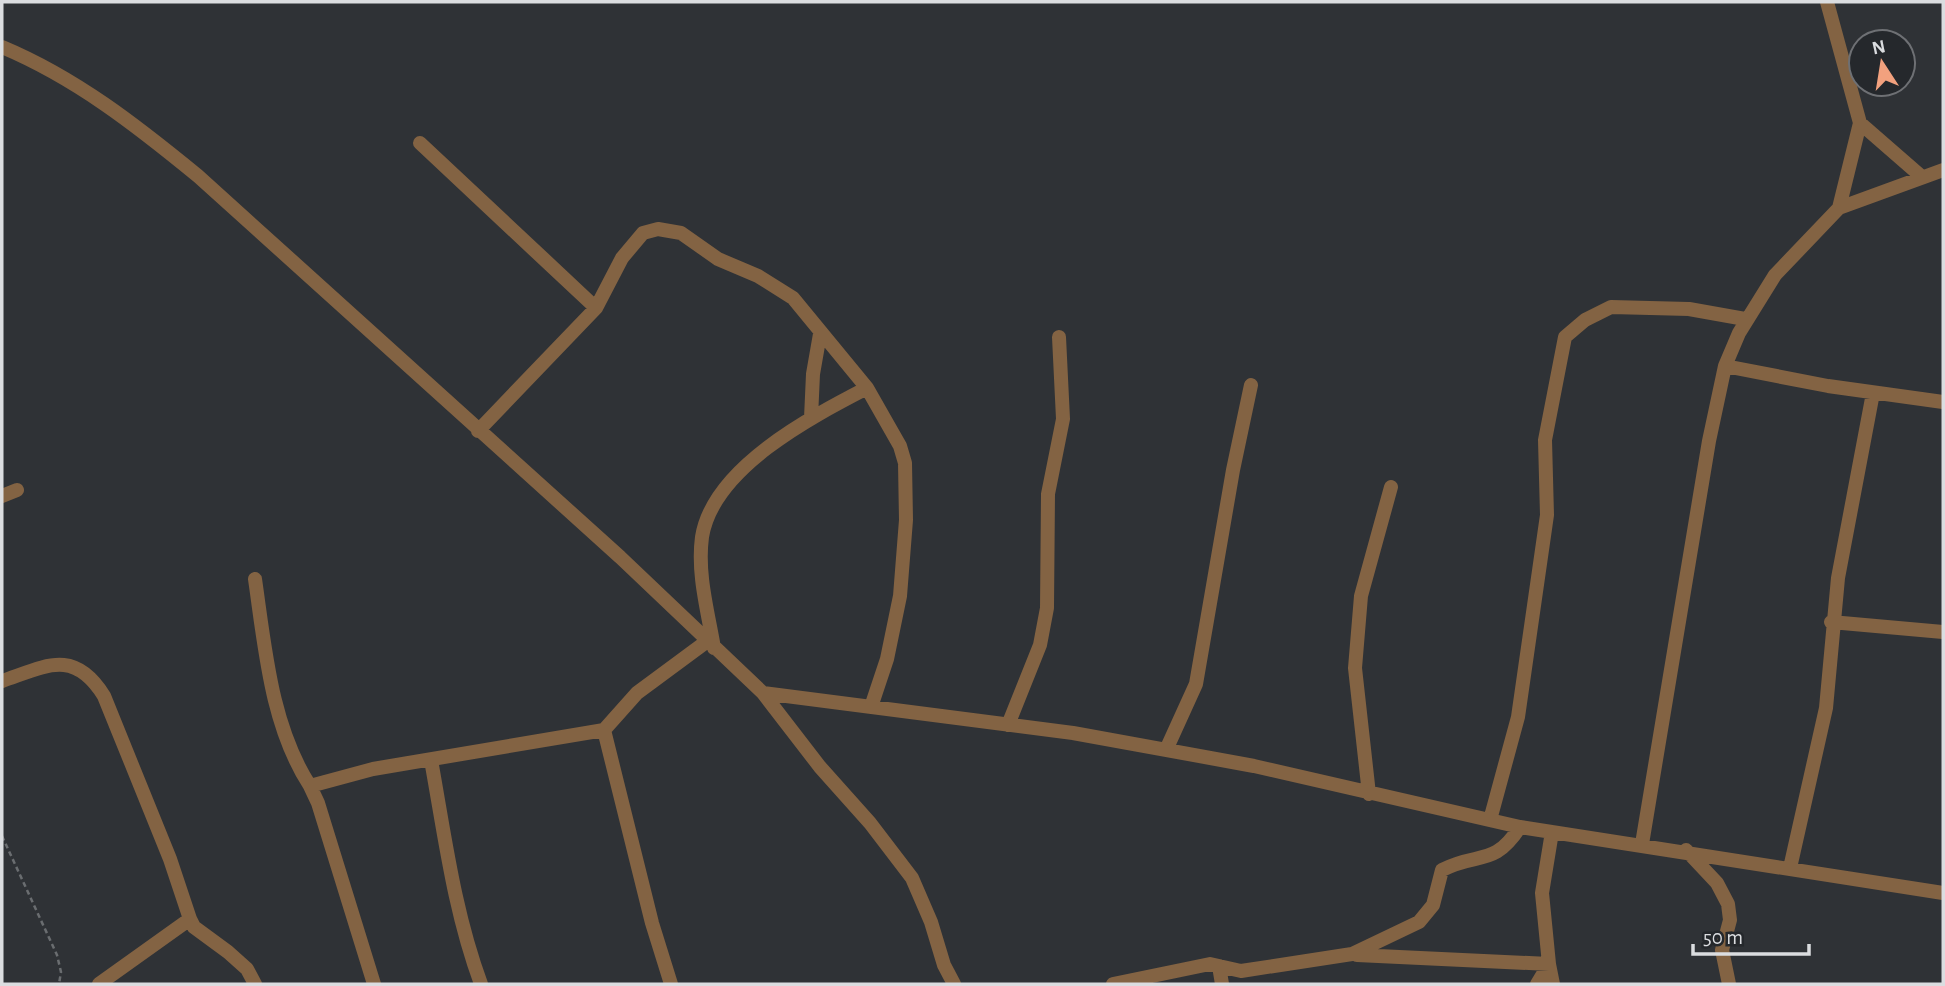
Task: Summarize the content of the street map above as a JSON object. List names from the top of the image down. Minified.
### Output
{"scale_bar":"50 m","north":"top"}
